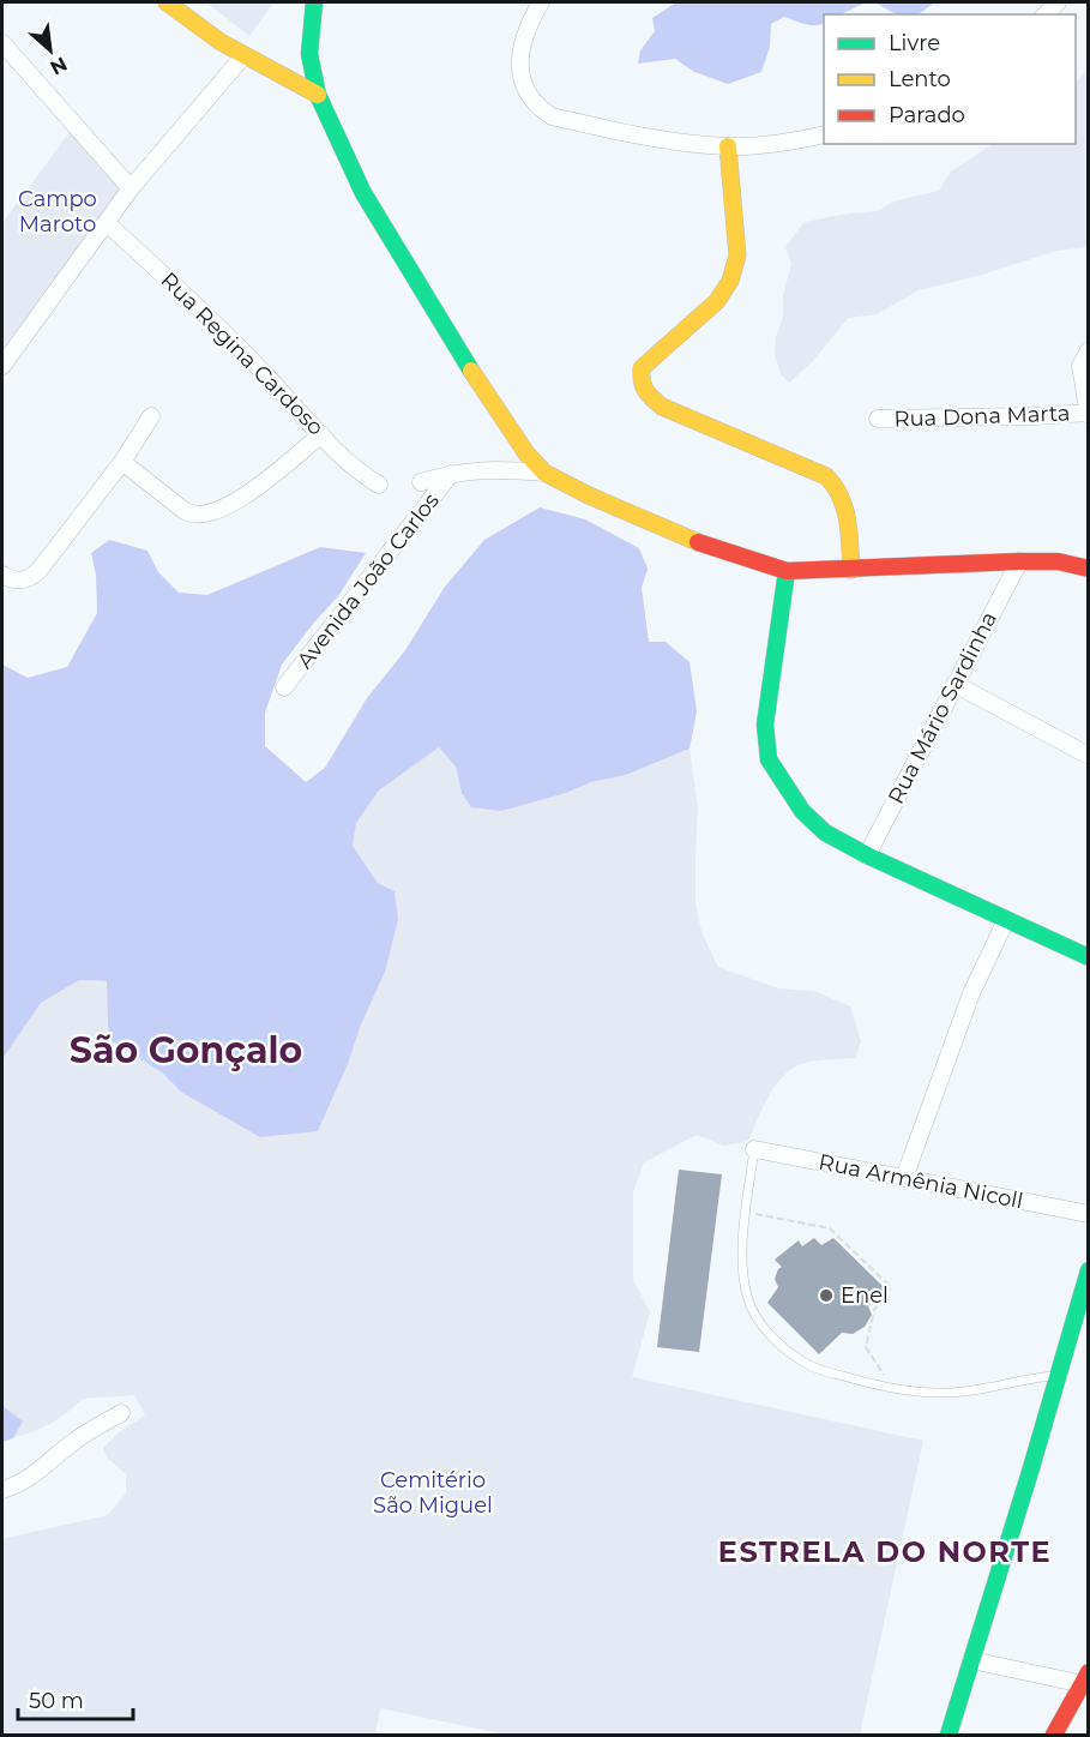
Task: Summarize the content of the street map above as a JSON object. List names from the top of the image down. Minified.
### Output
{"streets":{"street":["Rua Regina Cardoso","Rua Dona Marta","Avenida João Carlos","Rua Mário Sardinha","Rua Armênia Nicoll"]},"districts":["São Gonçalo","ESTRELA DO NORTE"],"parks":["Campo Maroto","Cemitério São Miguel"],"places":["Enel"],"legend":["Livre","Lento","Parado"],"scale_bar":"50 m","north":"bottom right"}
